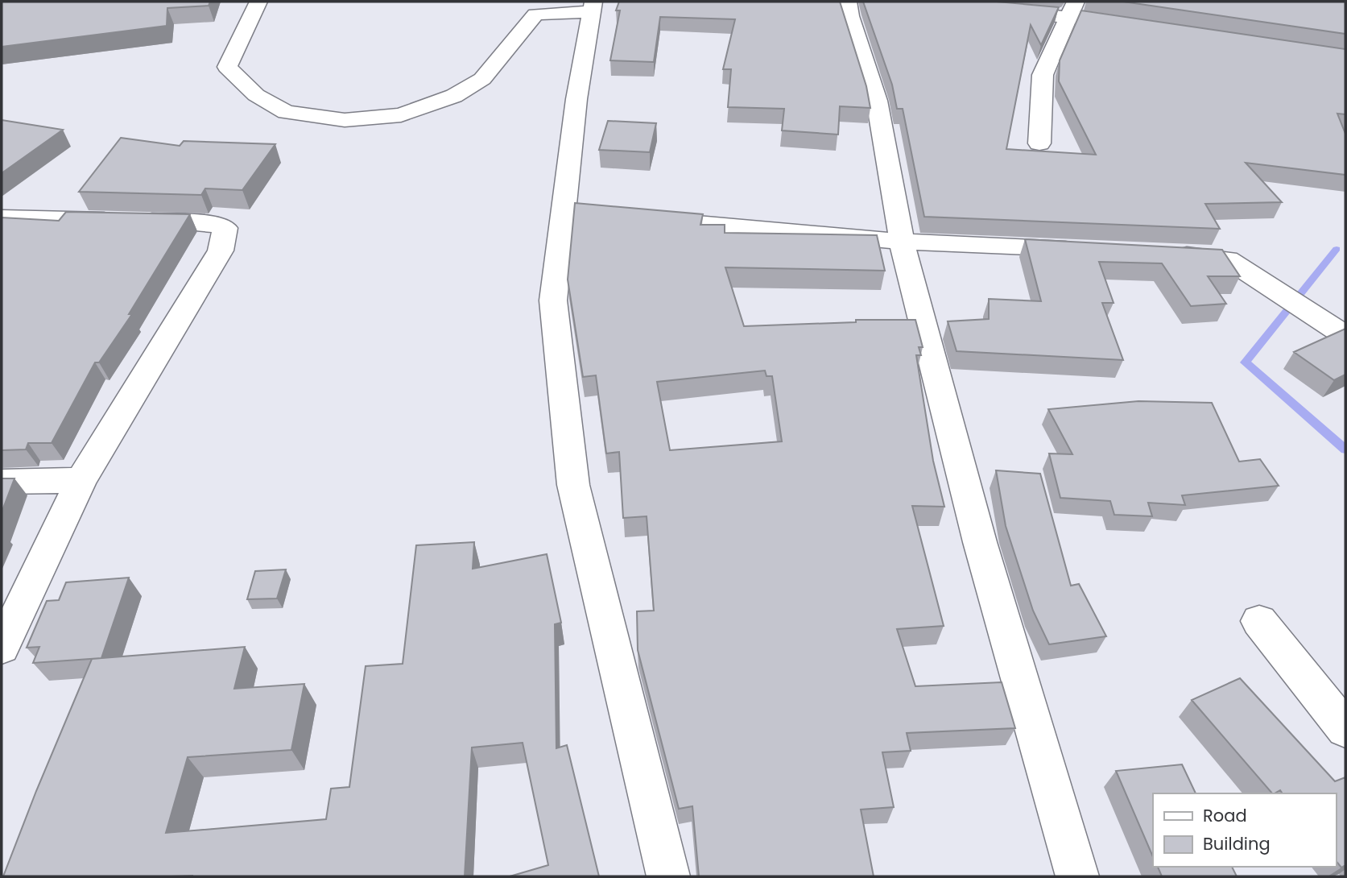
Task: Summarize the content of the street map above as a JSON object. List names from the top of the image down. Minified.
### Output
{"legend":["Road","Building"]}
